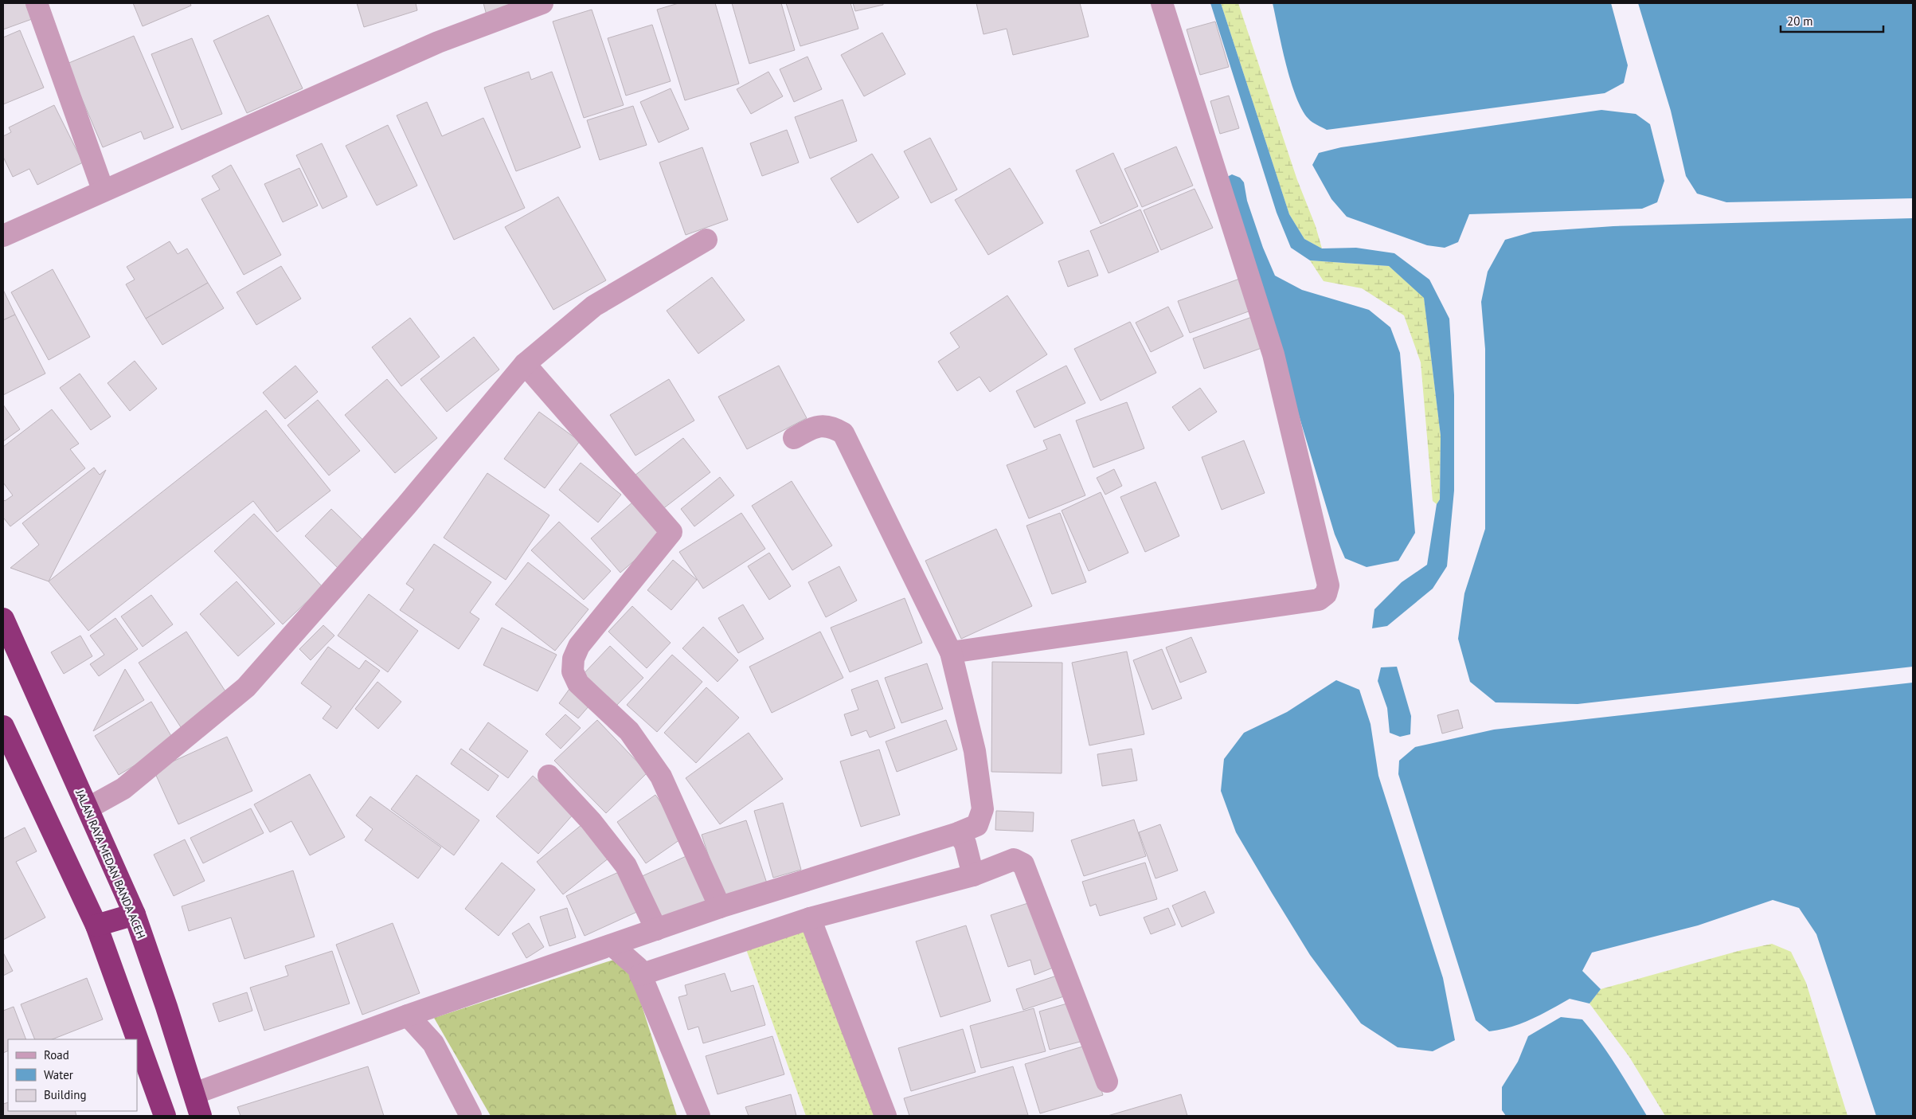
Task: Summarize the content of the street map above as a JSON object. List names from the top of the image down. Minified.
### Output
{"streets":{"highway":["JALAN RAYA MEDAN BANDA ACEH"]},"legend":["Road","Water","Building"],"scale_bar":"20 m"}
